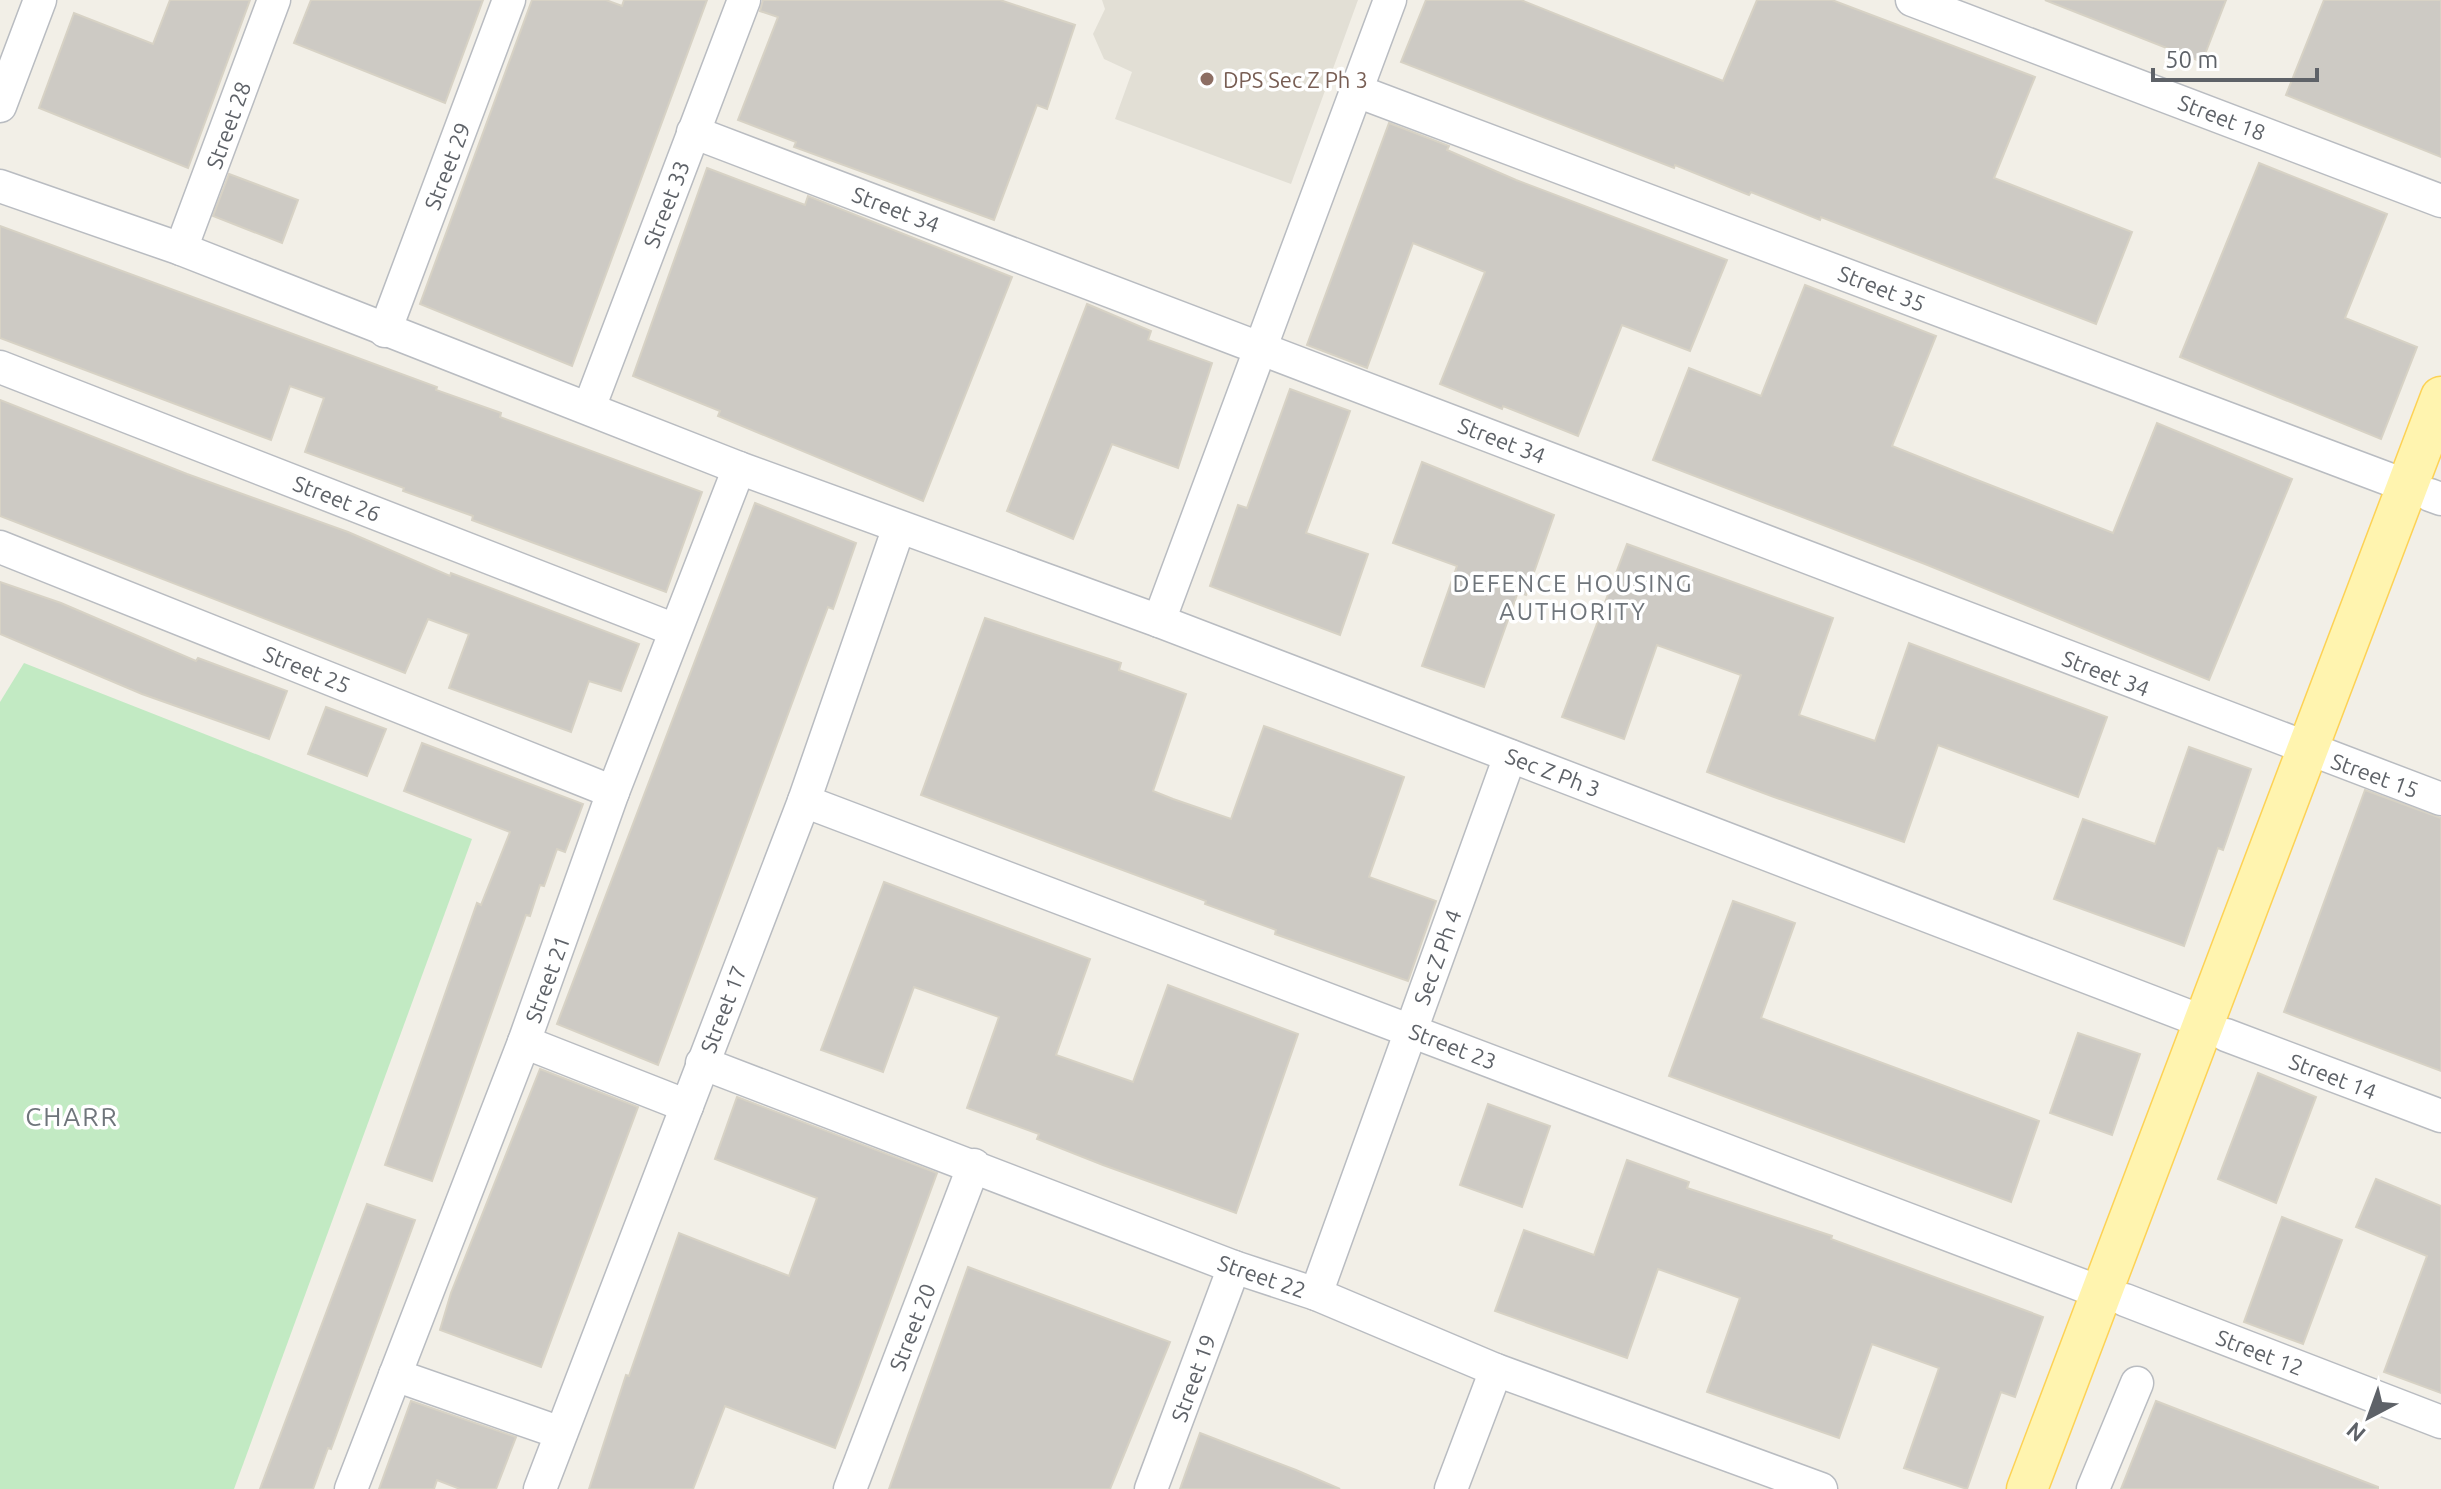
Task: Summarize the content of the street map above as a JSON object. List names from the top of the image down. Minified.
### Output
{"streets":{"street":["Street 18","Street 28","Street 29","Street 33","Street 34","Street 35","Street 26","Street 25","Sec Z Ph 3","Street 15","Sec Z Ph 4","Street 21","Street 17","Street 23","Street 14","Street 22","Street 20","Street 12","Street 19"]},"crossings":[["Street 28","Sec Z Ph 3"],["Street 29","Sec Z Ph 3"],["Street 33","Street 34"],["Street 33","Sec Z Ph 3"],["Street 34","Street 15"],["Street 26","Street 21"],["Street 25","Street 21"],["Sec Z Ph 3","Sec Z Ph 4"],["Sec Z Ph 3","Street 21"],["Sec Z Ph 3","Street 17"],["Sec Z Ph 3","Street 14"],["Sec Z Ph 4","Street 23"],["Sec Z Ph 4","Street 22"],["Street 17","Street 23"],["Street 17","Street 22"],["Street 23","Street 12"],["Street 22","Street 20"],["Street 22","Street 19"]],"districts":["DEFENCE HOUSING AUTHORITY","CHARR"],"places":["DPS Sec Z Ph 3"],"scale_bar":"50 m","north":"bottom left"}
